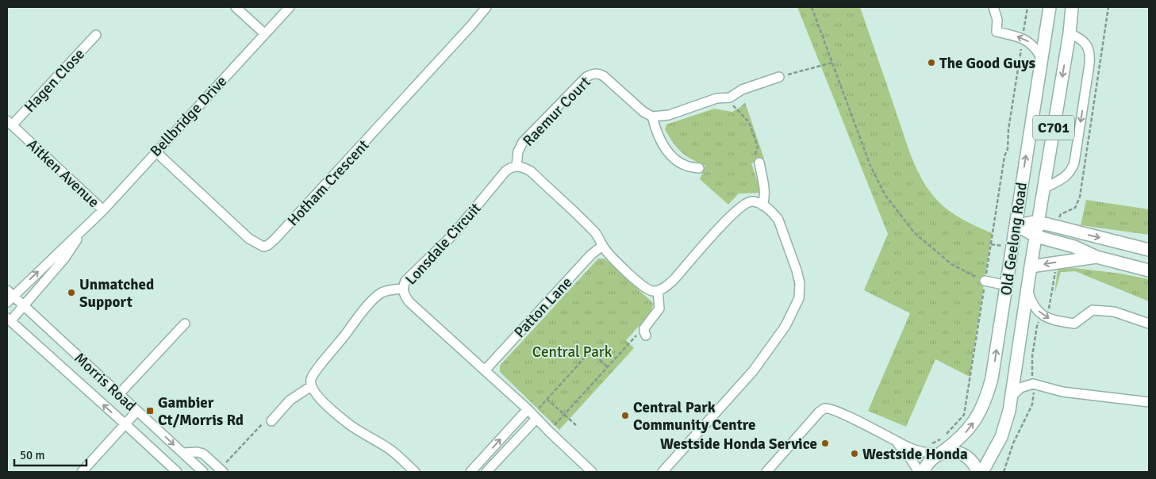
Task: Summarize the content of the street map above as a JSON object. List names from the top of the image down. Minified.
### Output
{"streets":{"main road":["C701","Old Geelong Road"],"street":["Hagen Close","Raemur Court","Bellbridge Drive","Aitken Avenue","Hotham Crescent","Lonsdale Circuit","Patton Lane","Morris Road"]},"crossings":[["Hagen Close","Aitken Avenue"],["Raemur Court","Lonsdale Circuit"],["Bellbridge Drive","Aitken Avenue"],["Bellbridge Drive","Hotham Crescent"],["Bellbridge Drive","Morris Road"],["C701","Old Geelong Road"],["Lonsdale Circuit","Patton Lane"]],"parks":["Central Park"],"places":{"other":["The Good Guys","Unmatched Support","Central Park Community Centre","Westside Honda Service","Westside Honda"],"transit":["Gambier Ct/Morris Rd"]},"scale_bar":"50 m"}
